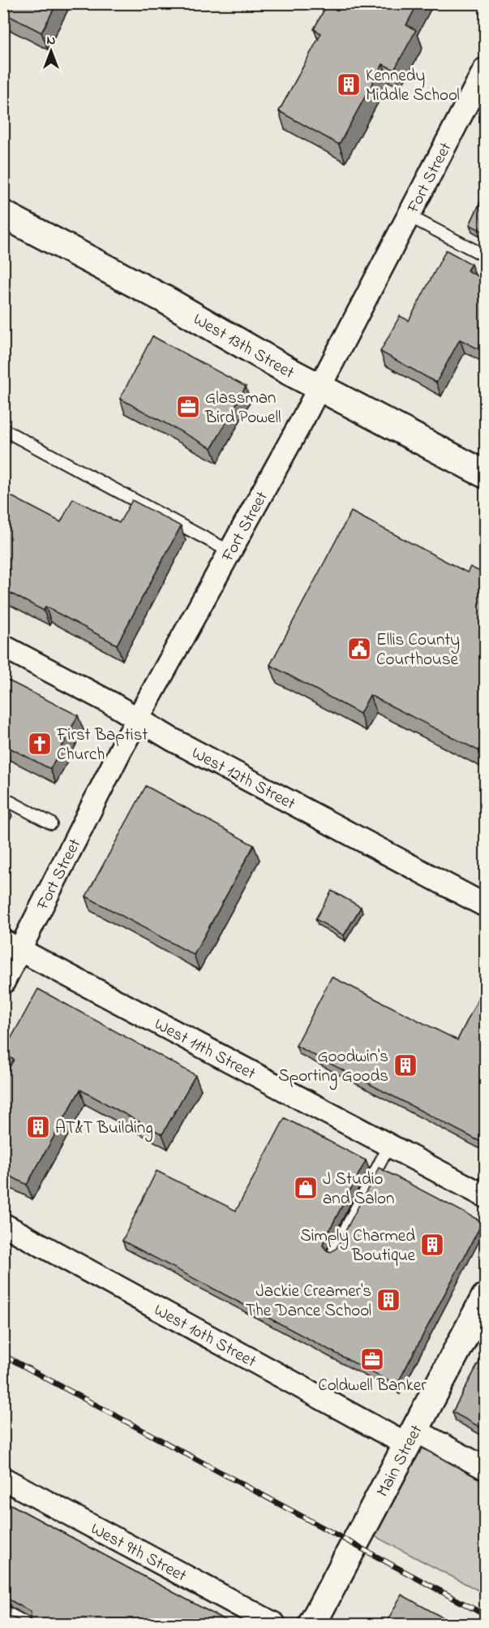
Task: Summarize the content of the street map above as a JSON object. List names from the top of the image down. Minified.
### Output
{"streets":{"street":["Fort Street","West 13th Street","West 12th Street","West 11th Street","West 10th Street","Main Street","West 9th Street"]},"crossings":[["Fort Street","West 13th Street"],["Fort Street","West 12th Street"],["Fort Street","West 11th Street"],["West 10th Street","Main Street"]],"places":{"building":["Kennedy Middle School","Goodwin's Sporting Goods","AT&T Building","Simply Charmed Boutique","Jackie Creamer's The Dance School"],"office":["Glassman Bird Powell","Coldwell Banker"],"public building":["Ellis County Courthouse"],"church":["First Baptist Church"],"shop":["J Studio and Salon"]},"north":"top"}
